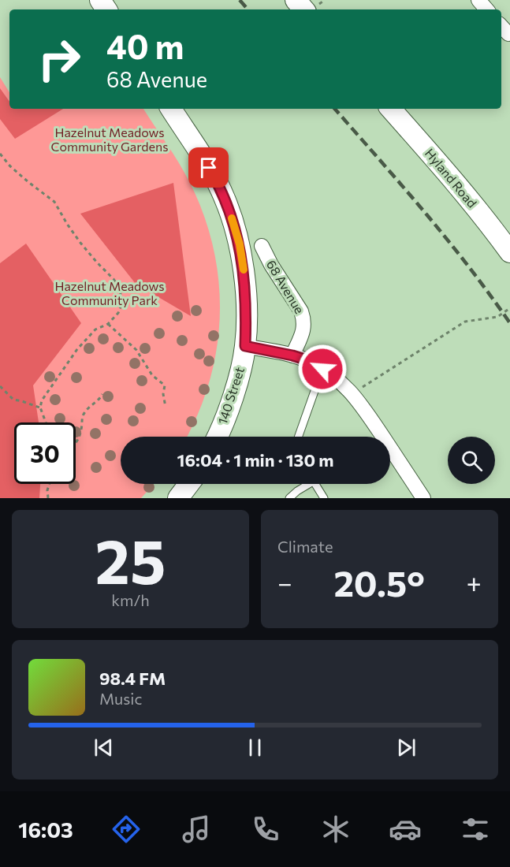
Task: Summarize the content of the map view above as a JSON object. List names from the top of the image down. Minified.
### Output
{"streets":{"street":["Hyland Road","68 Avenue","140 Street"]},"parks":["Hazelnut Meadows Community Gardens","Hazelnut Meadows Community Park"],"page":{"turn":["40 m","68 Avenue"],"limit":"30","trip":"16:04 · 1 min · 130 m","tile":[["25","km/h"],"Climate"],"heat":["−","20.5°","+"],"song":["98.4 FM","Music"],"tabs":"16:03"}}
